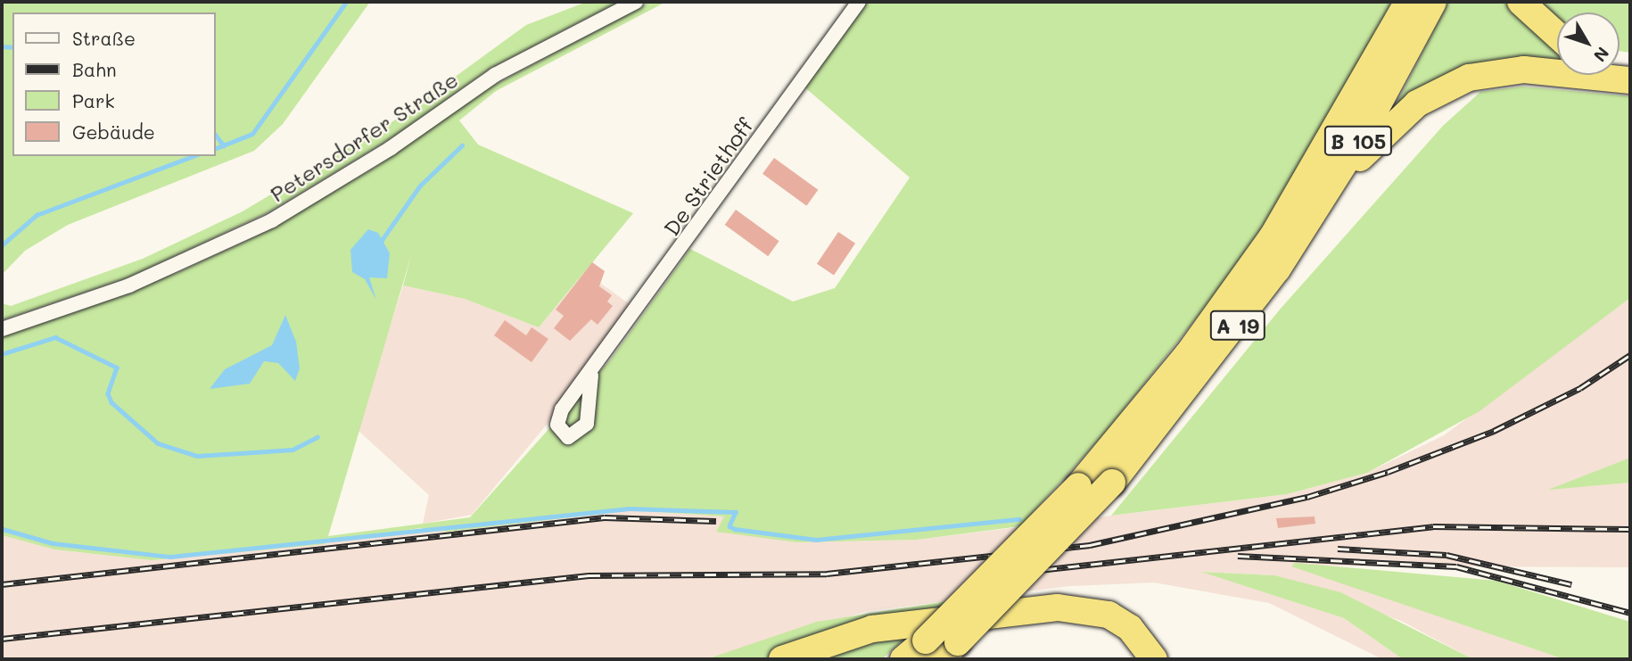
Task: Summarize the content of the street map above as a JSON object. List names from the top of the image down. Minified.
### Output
{"streets":{"highway":["B 105","A 19"],"street":["Petersdorfer Straße","De Striethoff"]},"crossings":[["B 105","A 19"]],"legend":["Straße","Bahn","Park","Gebäude"],"north":"bottom right"}
